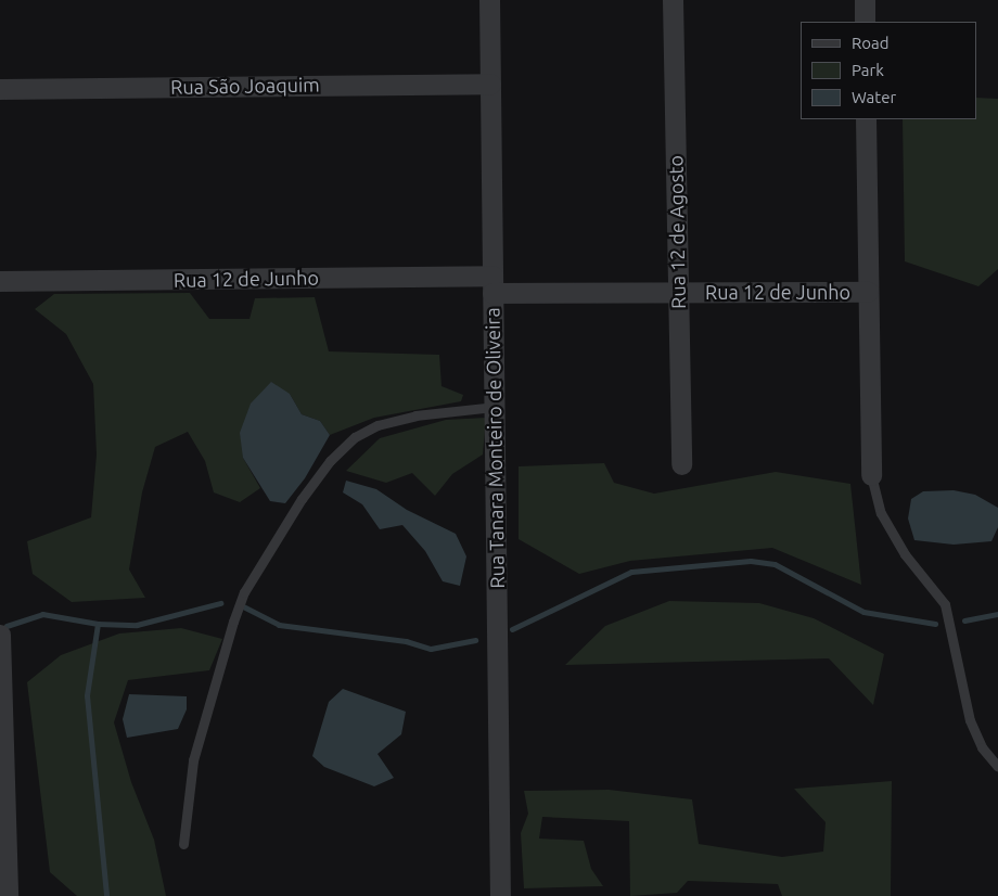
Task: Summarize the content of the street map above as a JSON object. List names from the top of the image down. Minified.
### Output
{"streets":{"street":["Rua São Joaquim","Rua 12 de Agosto","Rua 12 de Junho","Rua Tanara Monteiro de Oliveira"]},"crossings":[["Rua São Joaquim","Rua Tanara Monteiro de Oliveira"],["Rua 12 de Agosto","Rua 12 de Junho"],["Rua 12 de Junho","Rua Tanara Monteiro de Oliveira"]],"legend":["Road","Park","Water"]}
